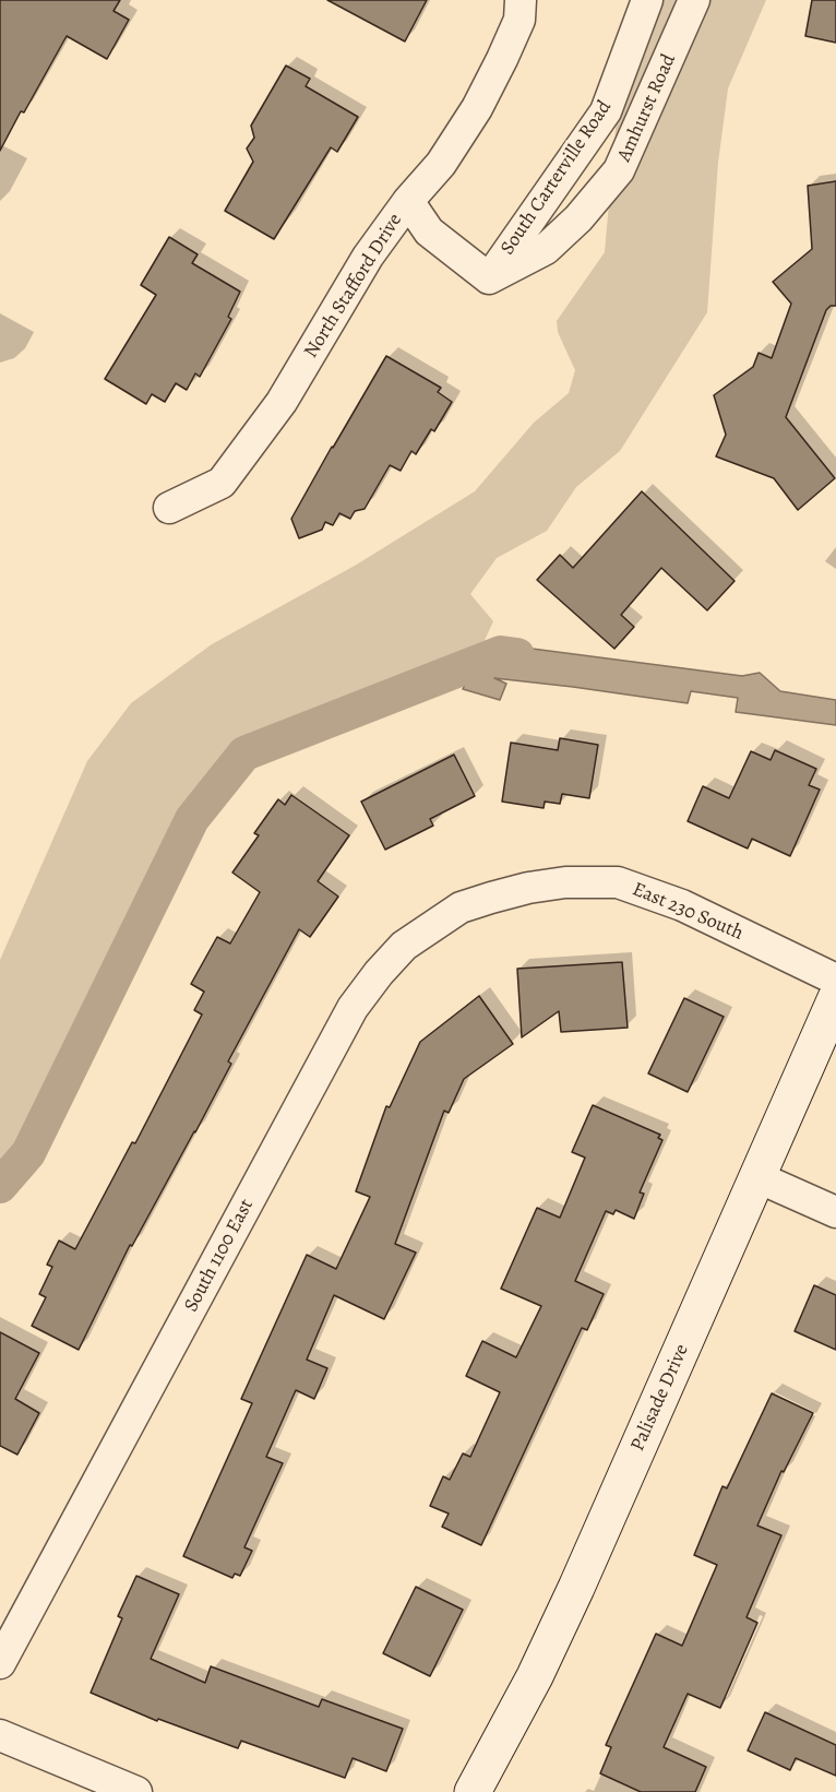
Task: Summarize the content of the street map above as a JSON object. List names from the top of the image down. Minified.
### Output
{"streets":{"street":["Amhurst Road","South Carterville Road","North Stafford Drive","East 230 South","South 1100 East","Palisade Drive"]},"crossings":[["Amhurst Road","South Carterville Road"],["East 230 South","South 1100 East"]]}
